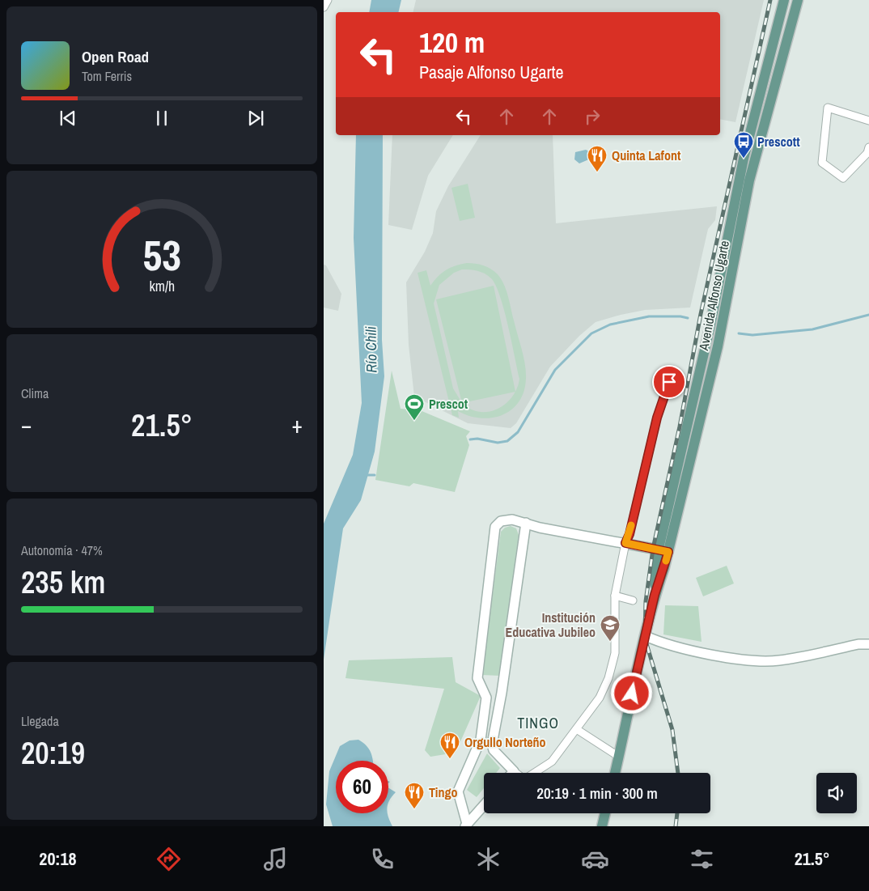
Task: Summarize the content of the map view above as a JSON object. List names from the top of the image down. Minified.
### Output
{"streets":{"main road":["Avenida Alfonso Ugarte"]},"districts":["TINGO"],"water":["Río Chili"],"places":{"bus stop":["Prescott"],"restaurant":["Quinta Lafont","Orgullo Norteño","Tingo"],"sports":["Prescot"],"school or university":["Institución Educativa Jubileo"]},"page":{"turn":["120 m","Pasaje Alfonso Ugarte"],"song":["Open Road","Tom Ferris"],"tile":["Clima",["Autonomía · 47%","235 km"],["Llegada","20:19"]],"heat":["−","21.5°","+"],"limit":"60","trip":"20:19 · 1 min · 300 m","tabs":["20:18","21.5°"],"gauge":["53","km/h"]}}
